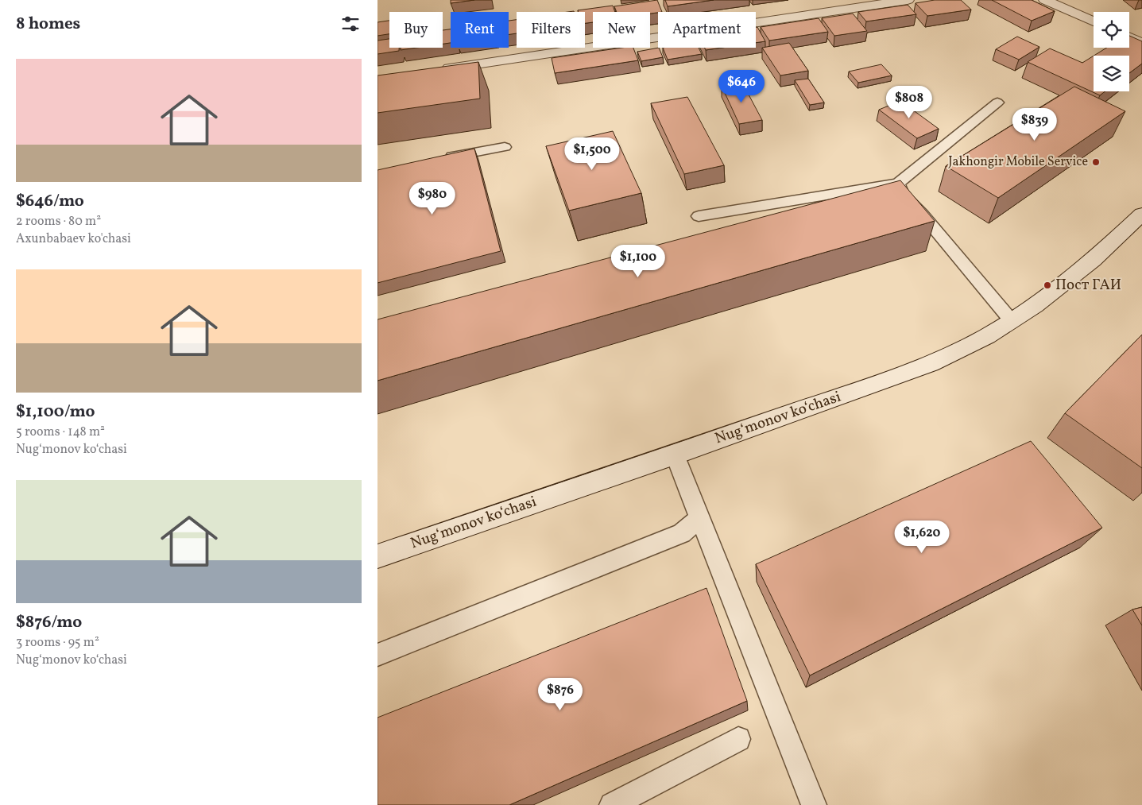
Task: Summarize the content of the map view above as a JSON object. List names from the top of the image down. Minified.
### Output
{"streets":{"main road":["Nugʻmonov koʻchasi"]},"places":["Jakhongir Mobile Service","Пост ГАИ"],"page":{"heading":"8 homes","chip":["Buy","Rent","Filters","New","Apartment"],"list":[{"name":"$646/mo","note":"2 rooms · 80 m² · Axunbabaev ko'chasi"},{"name":"$1,100/mo","note":"5 rooms · 148 m² · Nugʻmonov koʻchasi"},{"name":"$876/mo","note":"3 rooms · 95 m² · Nugʻmonov koʻchasi"}],"price":["$646","$808","$839","$1,500","$980","$1,100","$1,620","$876"]}}
